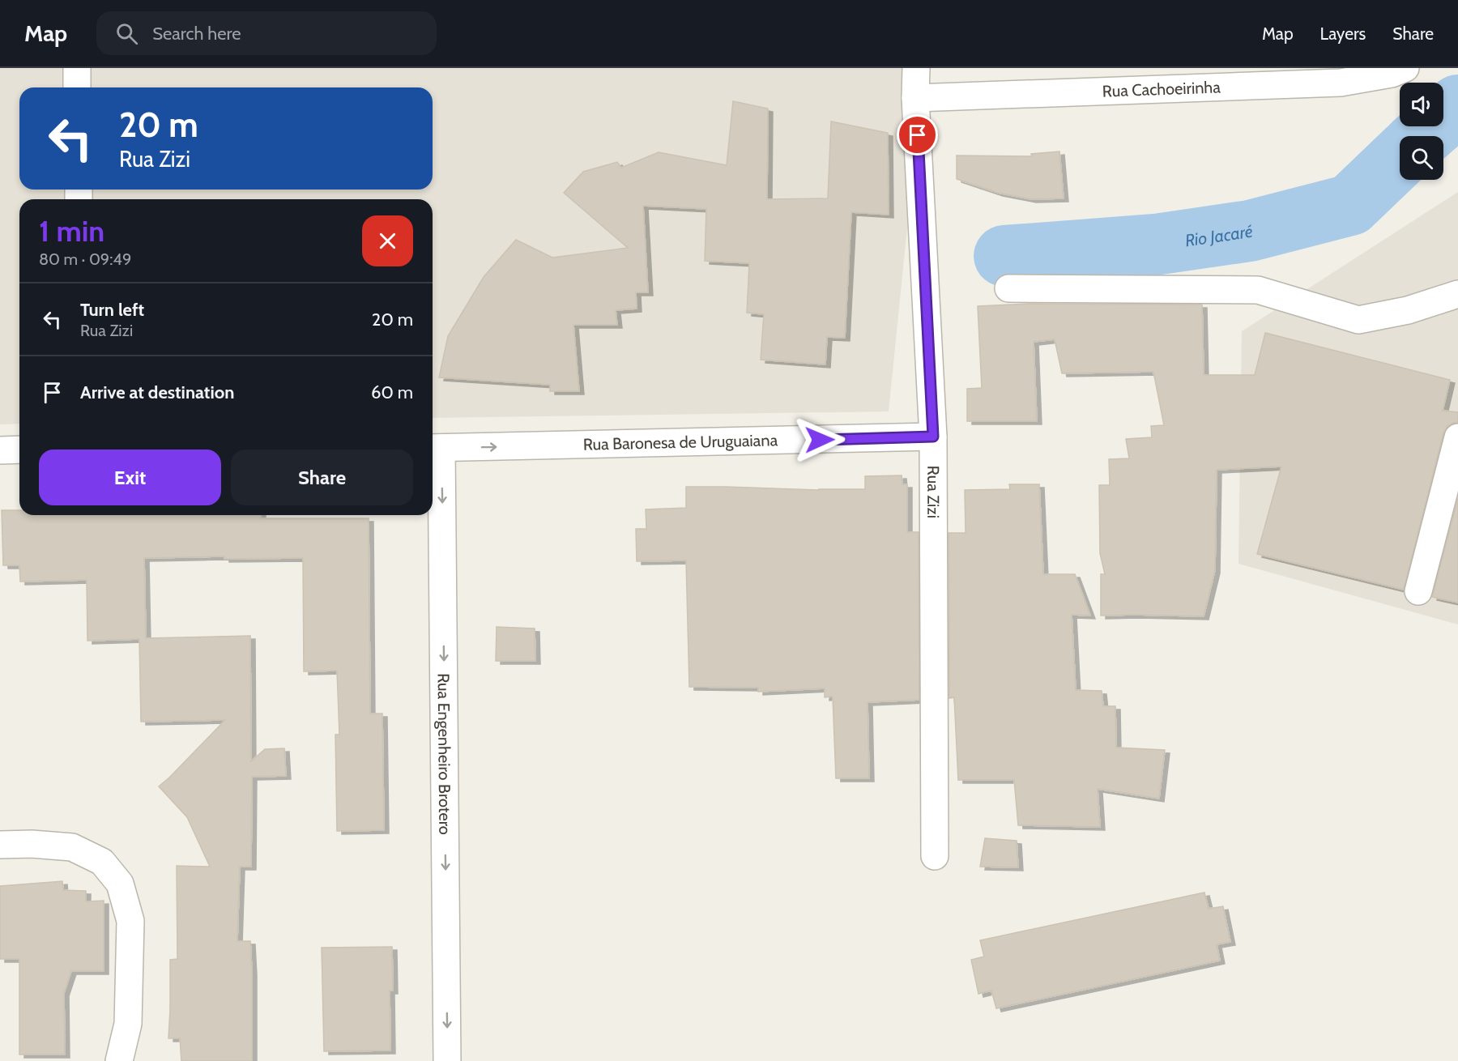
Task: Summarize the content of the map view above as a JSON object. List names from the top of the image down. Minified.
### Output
{"streets":{"street":["Rua Cachoeirinha","Rua Baronesa de Uruguaiana","Rua Zizi","Rua Engenheiro Brotero"]},"crossings":[["Rua Cachoeirinha","Rua Zizi"],["Rua Baronesa de Uruguaiana","Rua Zizi"],["Rua Baronesa de Uruguaiana","Rua Engenheiro Brotero"]],"one_way":["Rua Baronesa de Uruguaiana","Rua Engenheiro Brotero"],"water":["Rio Jacaré"],"page":{"header":"Map","search":"Search here","nav":["Map","Layers","Share"],"turn":["20 m","Rua Zizi"],"heading":["1 min","80 m · 09:49"],"list":[{"name":"Turn left","note":"Rua Zizi","value":"20 m"},{"name":"Arrive at destination","value":"60 m"}],"buttons":["Exit","Share"]}}
